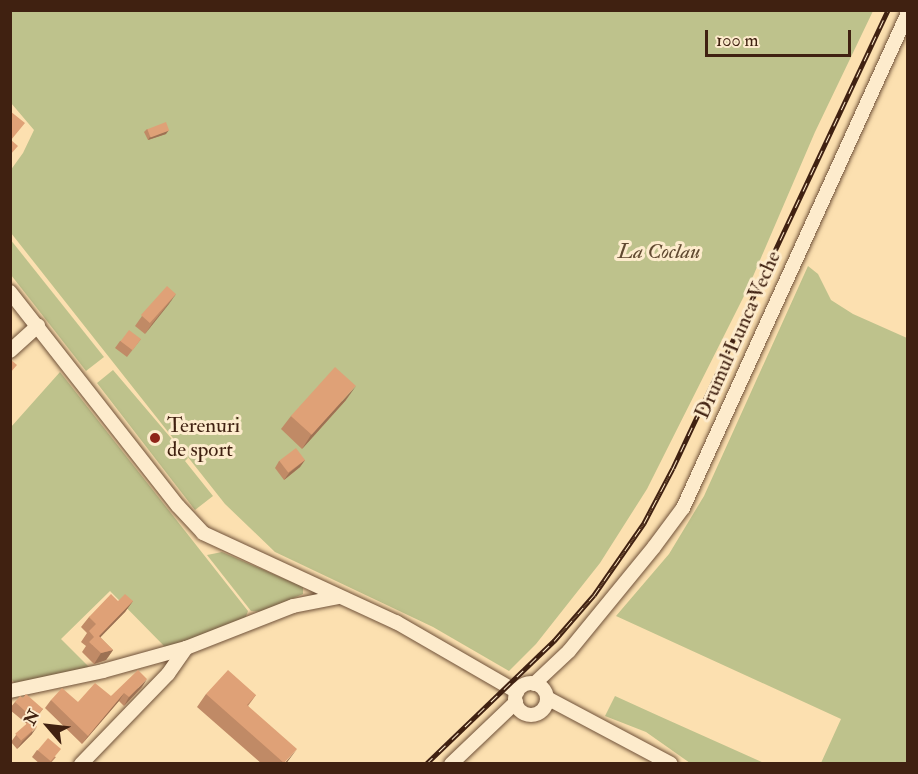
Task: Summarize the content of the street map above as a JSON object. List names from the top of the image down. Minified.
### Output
{"streets":{"street":["Drumul Lunca Veche"]},"parks":["La Coclau"],"places":["Terenuri de sport"],"scale_bar":"100 m","north":"top left"}
